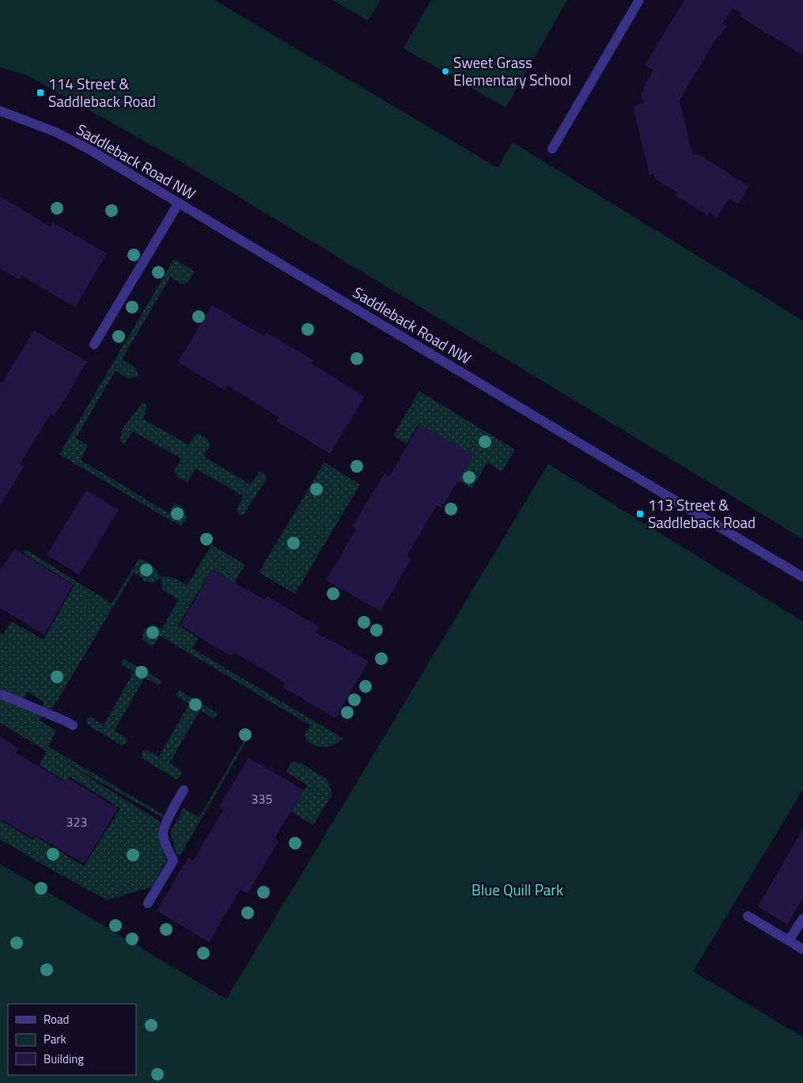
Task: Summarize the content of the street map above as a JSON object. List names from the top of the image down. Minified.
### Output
{"streets":{"street":["Saddleback Road NW"]},"parks":["Blue Quill Park"],"places":{"other":["Sweet Grass Elementary School"],"transit":["114 Street & Saddleback Road","113 Street & Saddleback Road"]},"house_numbers":["335","323"],"legend":["Road","Park","Building"]}
